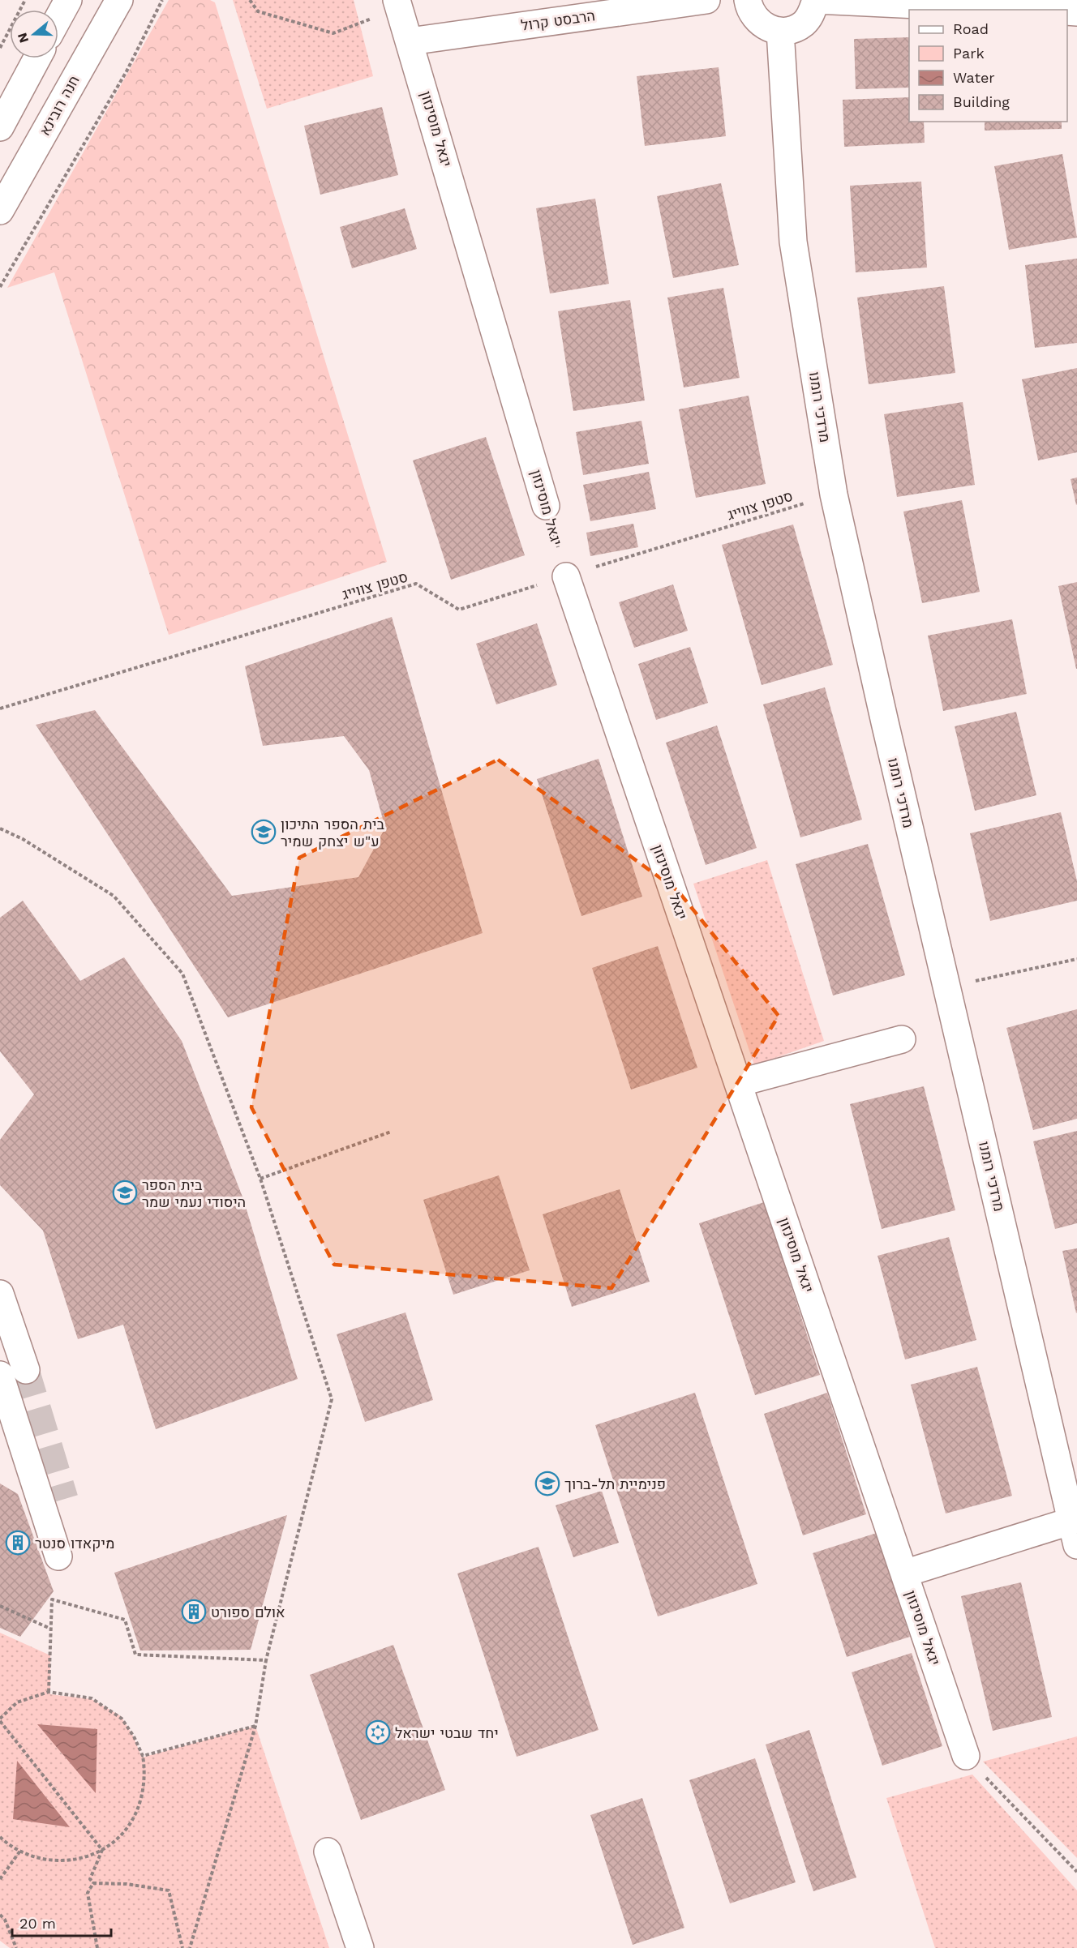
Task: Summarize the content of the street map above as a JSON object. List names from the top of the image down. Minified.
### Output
{"streets":{"street":["הרבסט קרול","חנה רובינא","יגאל מוסינזון","מרדכי רומנו"],"path":["סטפן צווייג"]},"crossings":[["הרבסט קרול","יגאל מוסינזון"],["יגאל מוסינזון","סטפן צווייג"],["מרדכי רומנו","סטפן צווייג"]],"places":{"school or university":["בית הספר התיכון ע\"ש יצחק שמיר","בית הספר היסודי נעמי שמר","פנימיית תל-ברוך"],"building":["מיקאדו סנטר","אולם ספורט"],"synagogue":["יחד שבטי ישראל"]},"legend":["Road","Park","Water","Building"],"scale_bar":"20 m","north":"left"}
